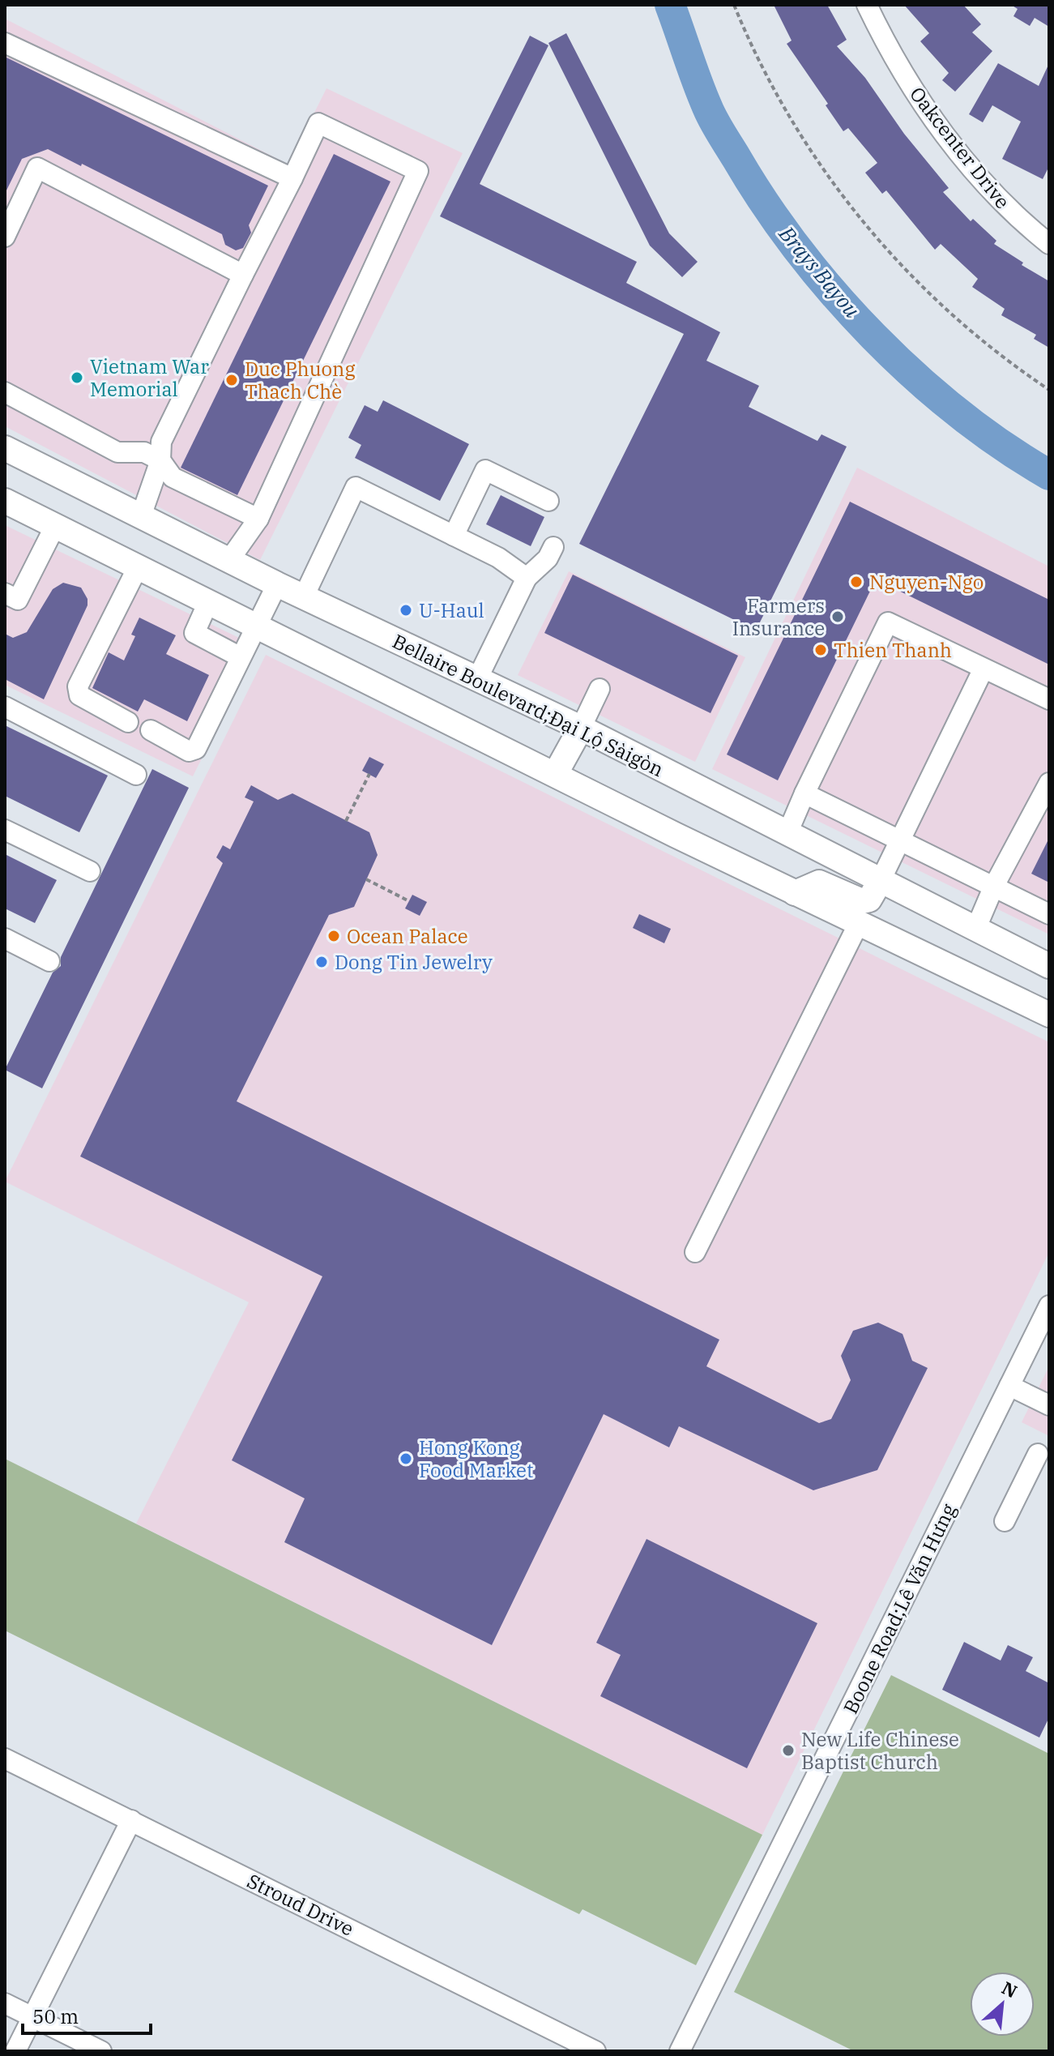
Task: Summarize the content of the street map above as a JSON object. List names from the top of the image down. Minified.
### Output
{"streets":{"main road":["Bellaire Boulevard;Đại Lộ Sàigòn"],"street":["Oakcenter Drive","Boone Road;Lê Văn Hưng","Stroud Drive"]},"water":["Brays Bayou"],"places":["Vietnam War Memorial","Duc Phuong Thach Chè","Nguyen-Ngo","U-Haul","Farmers Insurance","Thien Thanh","Ocean Palace","Dong Tin Jewelry","Hong Kong Food Market","New Life Chinese Baptist Church"],"scale_bar":"50 m","north":"top right"}
